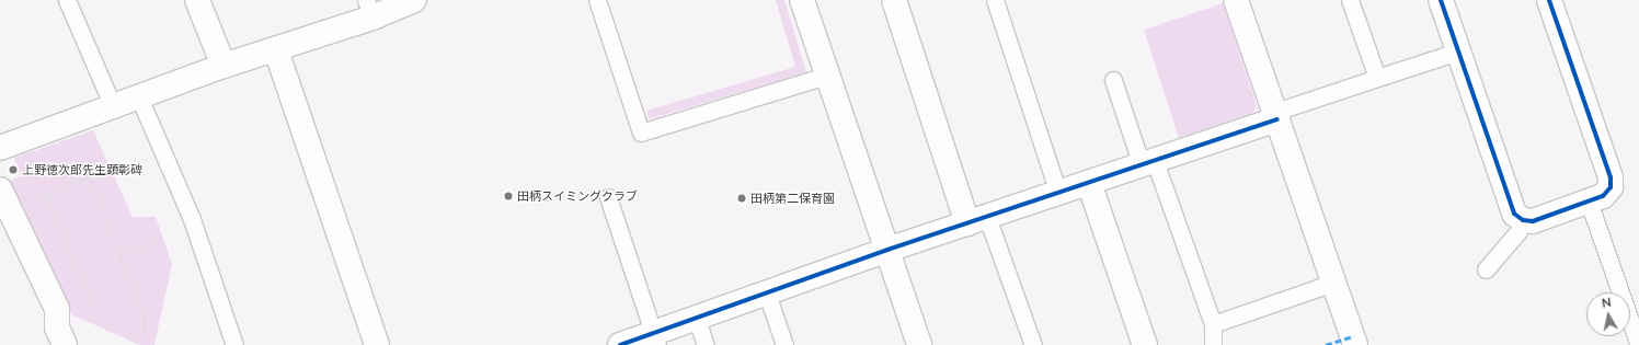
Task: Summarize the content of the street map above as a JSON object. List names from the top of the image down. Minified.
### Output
{"places":["上野徳次郎先生顕彰碑","田柄スイミングクラブ","田柄第二保育園"],"north":"top"}
